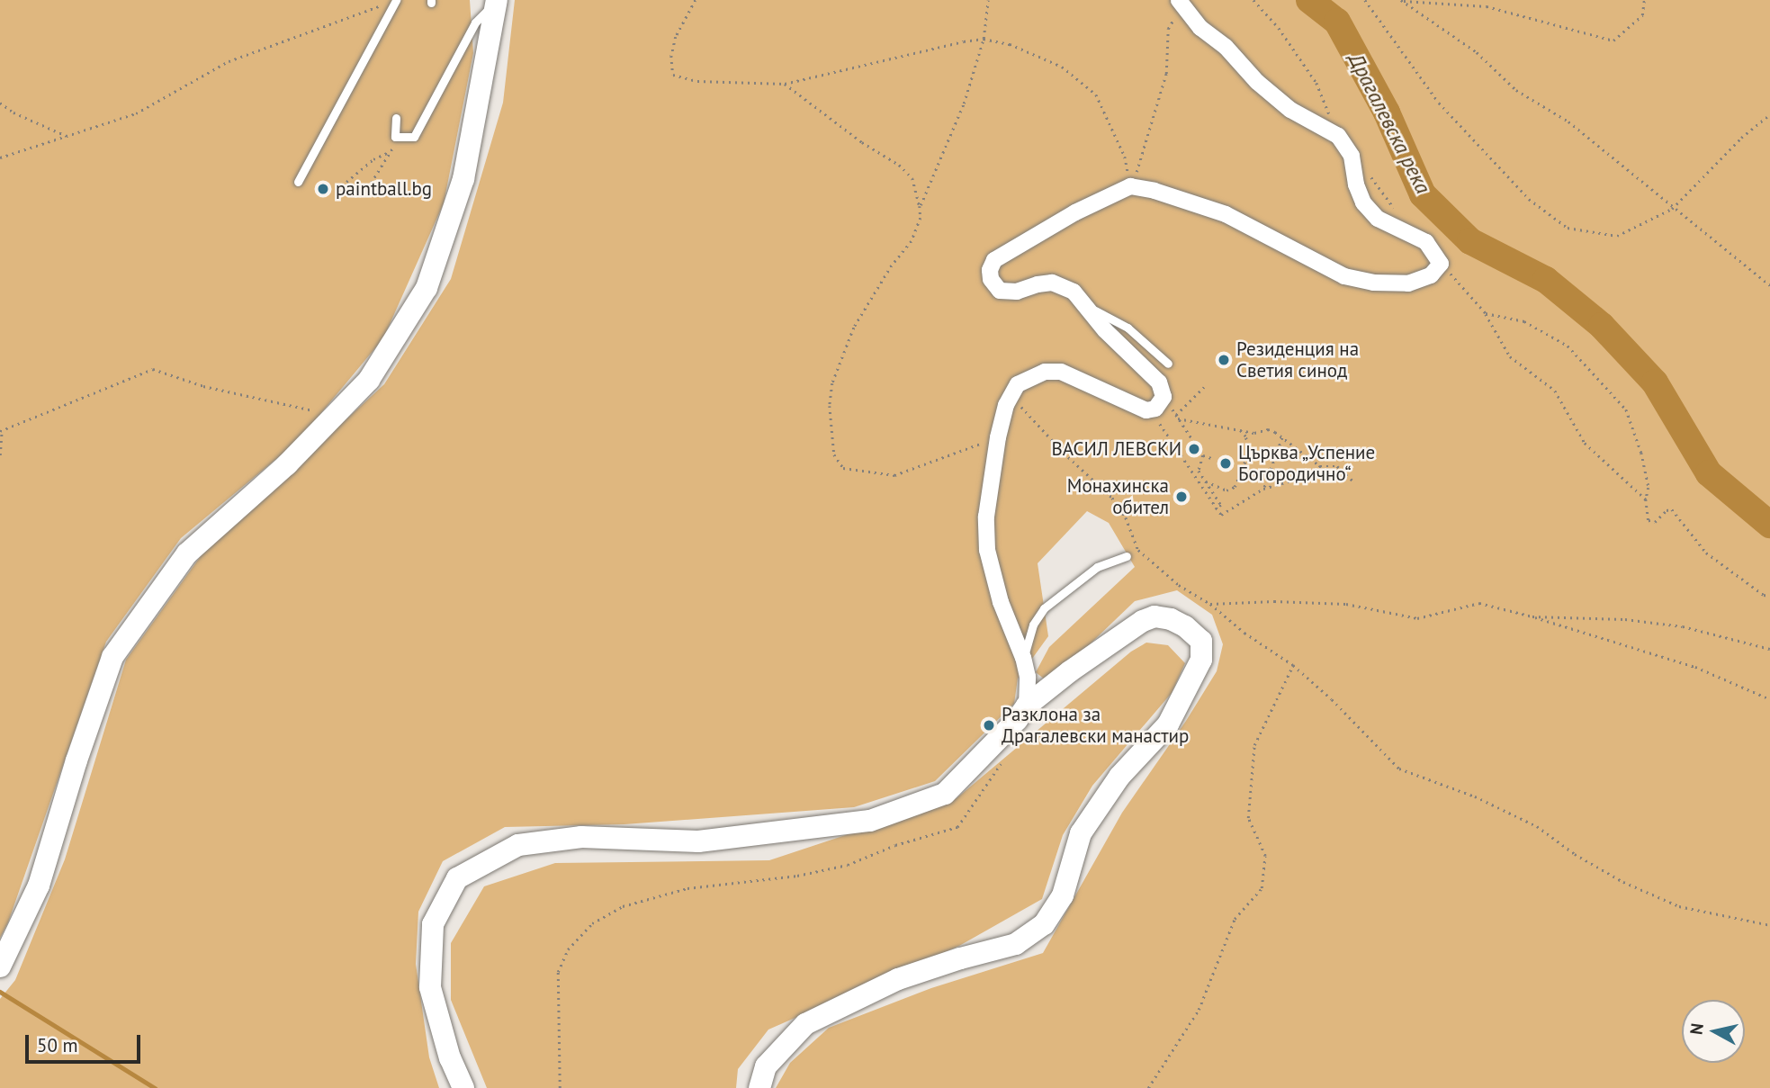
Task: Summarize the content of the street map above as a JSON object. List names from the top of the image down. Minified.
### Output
{"water":["Драгалевска река"],"places":["paintball.bg","Резиденция на Светия синод","ВАСИЛ ЛЕВСКИ","Църква „Успение Богородично“","Монахинска обител","Разклона за Драгалевски манастир"],"scale_bar":"50 m","north":"left"}
